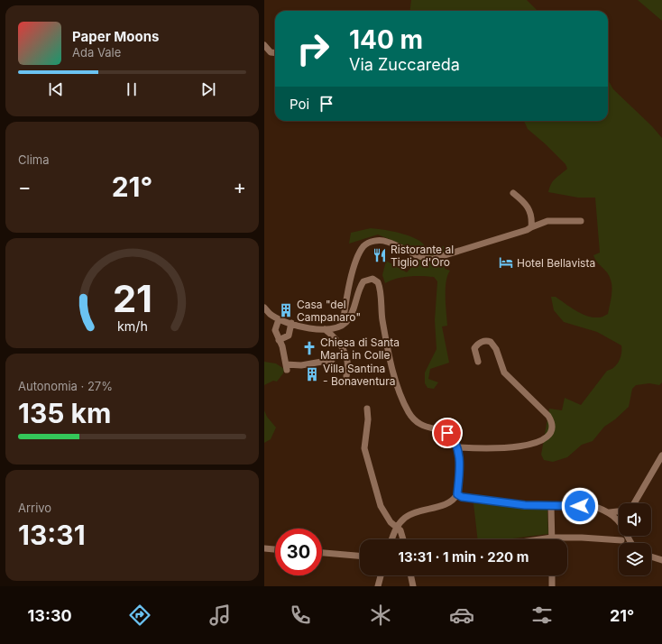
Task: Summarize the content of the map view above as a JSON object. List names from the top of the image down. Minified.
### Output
{"places":{"restaurant":["Ristorante al Tiglio d'Oro"],"hotel":["Hotel Bellavista"],"building":["Casa \"del Campanaro\"","Villa Santina - Bonaventura"],"church":["Chiesa di Santa Maria in Colle"]},"page":{"turn":["140 m","Via Zuccareda"],"song":["Paper Moons","Ada Vale"],"then":"Poi","tile":["Clima",["Autonomia · 27%","135 km"],["Arrivo","13:31"]],"heat":["−","21°","+"],"limit":"30","trip":"13:31 · 1 min · 220 m","tabs":["13:30","21°"],"gauge":["21","km/h"]}}
